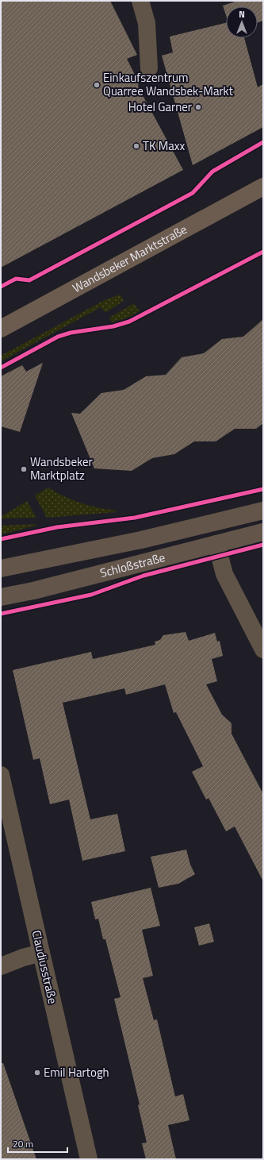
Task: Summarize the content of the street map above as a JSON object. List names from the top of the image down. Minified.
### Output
{"streets":{"main road":["Wandsbeker Marktstraße","Schloßstraße"],"street":["Claudiusstraße"]},"places":["Einkaufszentrum Quarree Wandsbek-Markt","Hotel Garner","TK Maxx","Wandsbeker Marktplatz","Emil Hartogh"],"scale_bar":"20 m","north":"top"}
